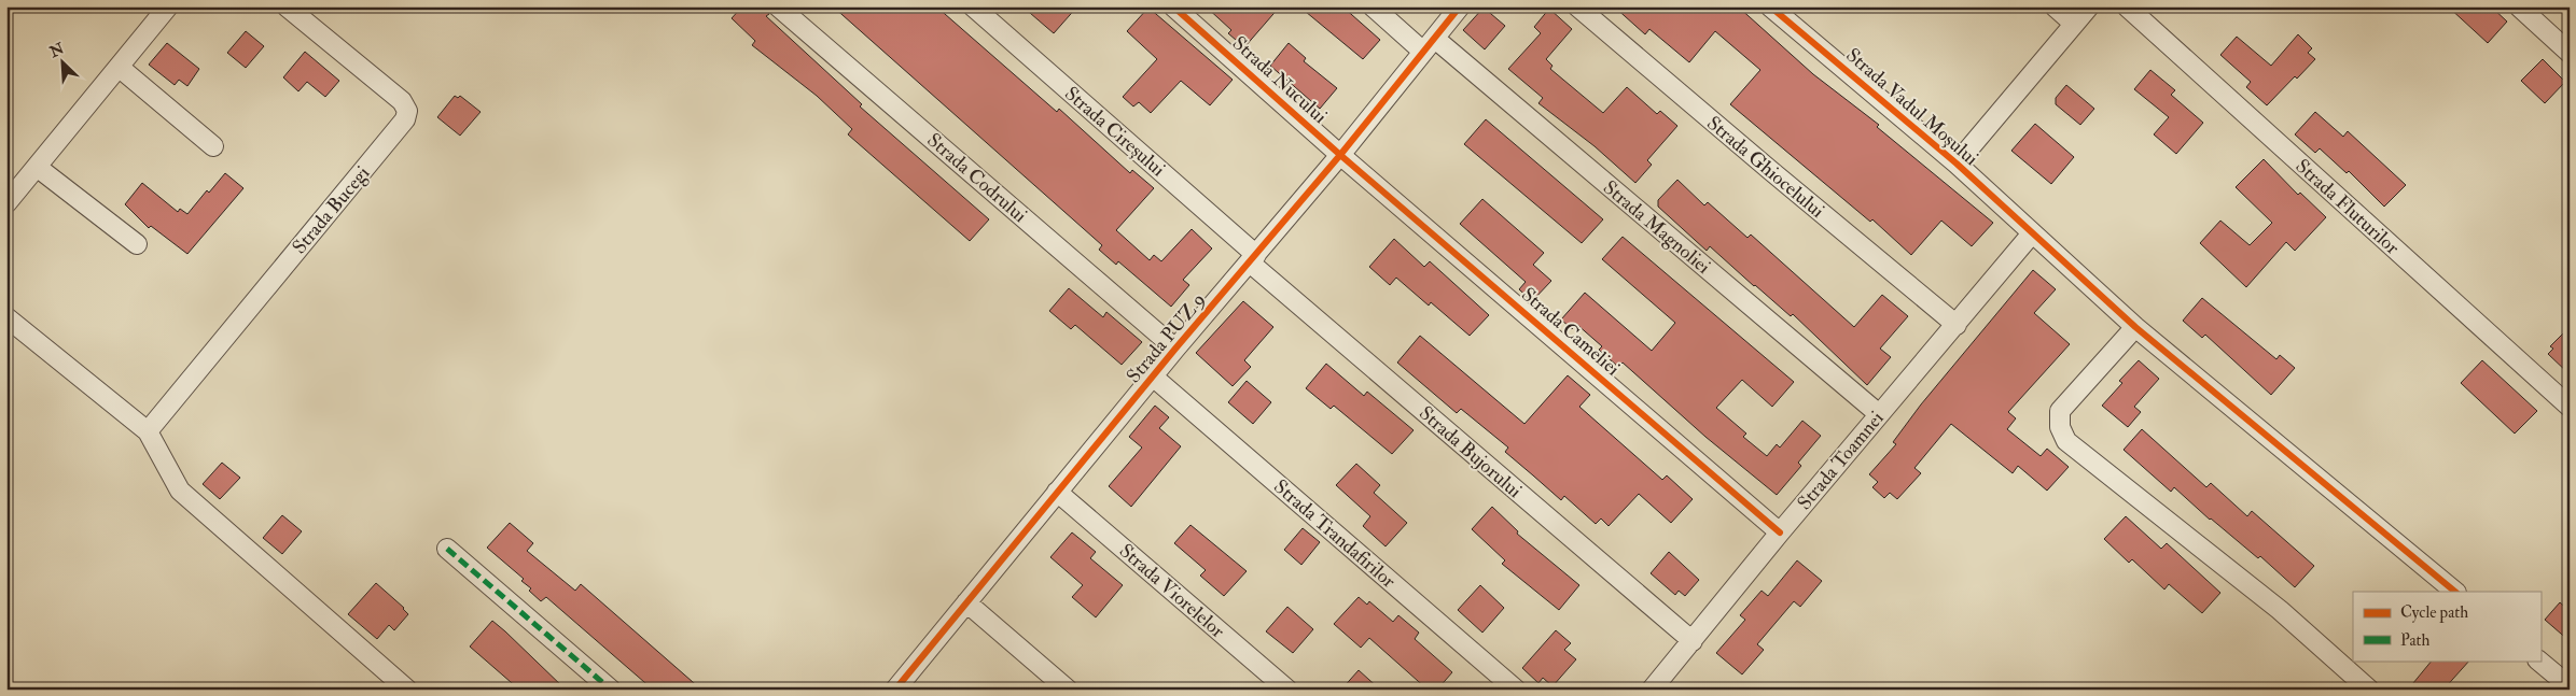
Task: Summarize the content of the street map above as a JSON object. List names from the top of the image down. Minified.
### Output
{"streets":{"street":["Strada Nucului","Strada Vadul Moșului","Strada Cireșului","Strada Ghiocelului","Strada Codrului","Strada Fluturilor","Strada Bucegi","Strada Magnoliei","Strada Cameliei","Strada PUZ 9","Strada Bujorului","Strada Toamnei","Strada Trandafirilor","Strada Viorelelor"]},"crossings":[["Strada Nucului","Strada Cameliei"],["Strada Nucului","Strada PUZ 9"],["Strada Vadul Moșului","Strada Toamnei"],["Strada Cireșului","Strada PUZ 9"],["Strada Cireșului","Strada Bujorului"],["Strada Ghiocelului","Strada Toamnei"],["Strada Codrului","Strada PUZ 9"],["Strada Magnoliei","Strada PUZ 9"],["Strada Magnoliei","Strada Toamnei"],["Strada Cameliei","Strada PUZ 9"],["Strada Cameliei","Strada Toamnei"],["Strada PUZ 9","Strada Bujorului"],["Strada PUZ 9","Strada Trandafirilor"],["Strada PUZ 9","Strada Viorelelor"],["Strada Bujorului","Strada Toamnei"]],"legend":["Cycle path","Path"],"north":"top left"}
